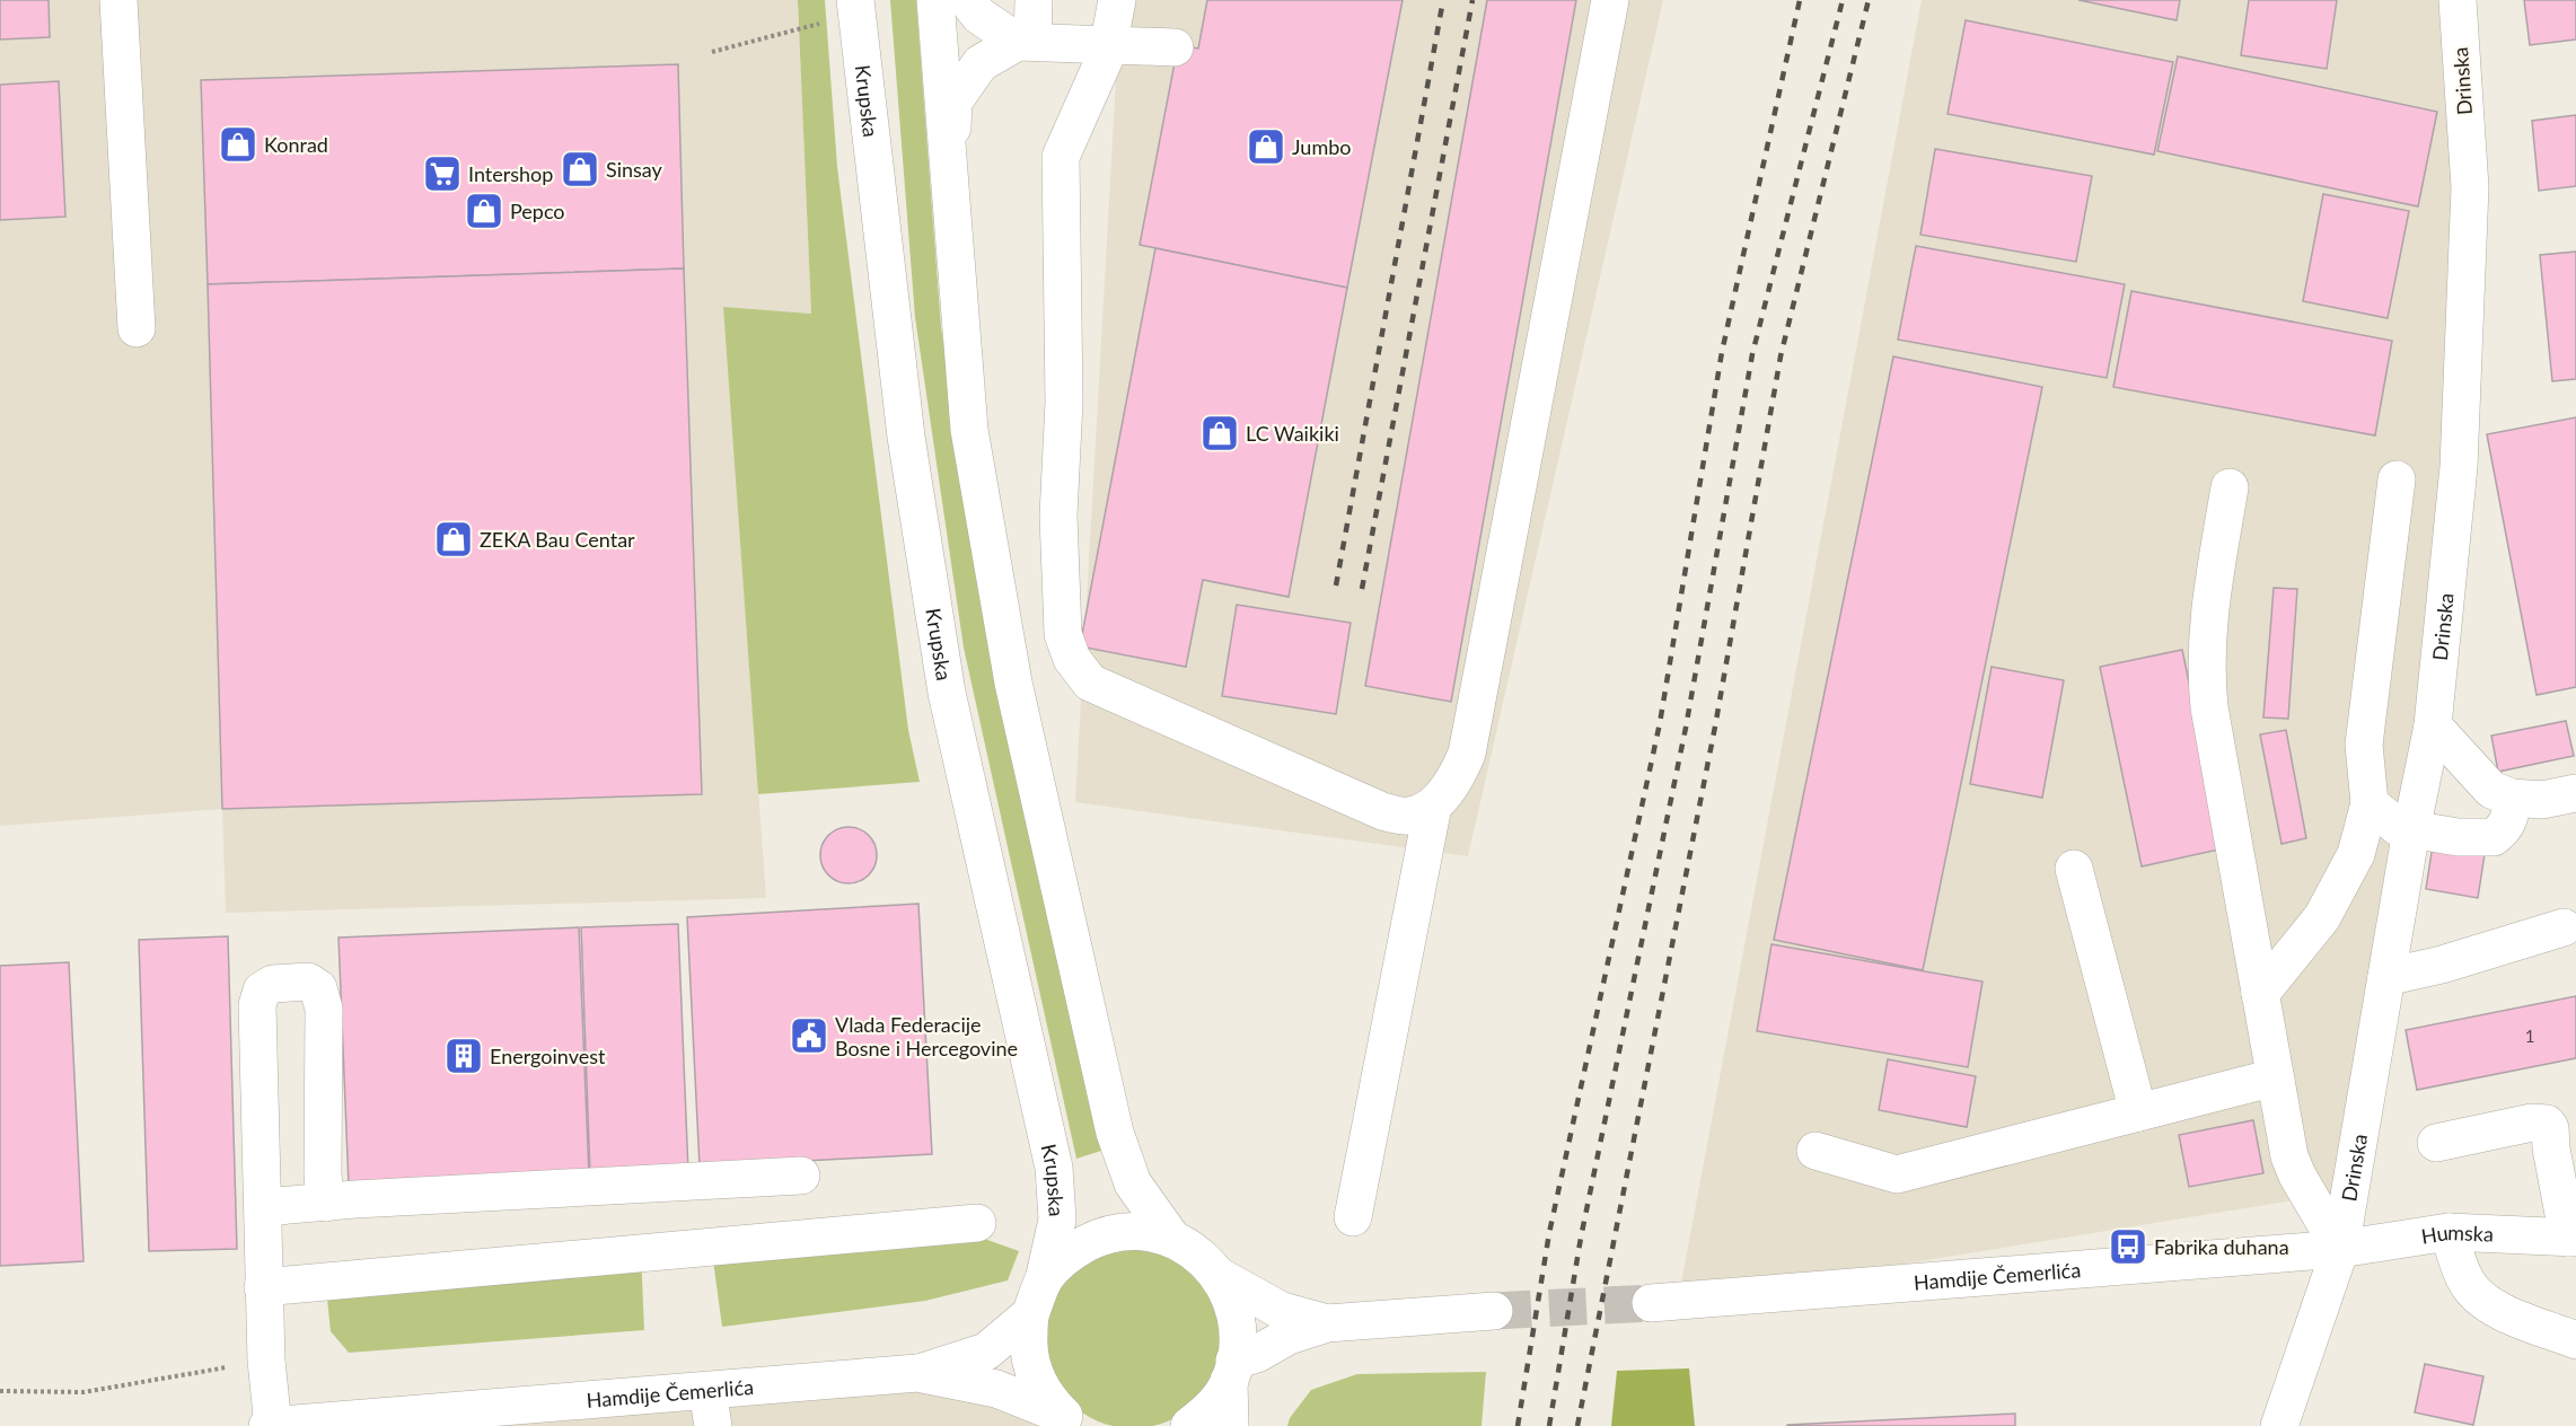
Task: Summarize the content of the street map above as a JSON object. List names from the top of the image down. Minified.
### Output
{"streets":{"main road":["Drinska","Krupska","Humska","Hamdije Čemerlića"]},"crossings":[["Drinska","Humska"],["Drinska","Hamdije Čemerlića"],["Humska","Hamdije Čemerlića"]],"places":{"shop":["Konrad","Jumbo","Sinsay","Pepco","LC Waikiki","ZEKA Bau Centar"],"supermarket":["Intershop"],"public building":["Vlada Federacije Bosne i Hercegovine"],"building":["Energoinvest"],"bus stop":["Fabrika duhana"]},"house_numbers":["1"]}
